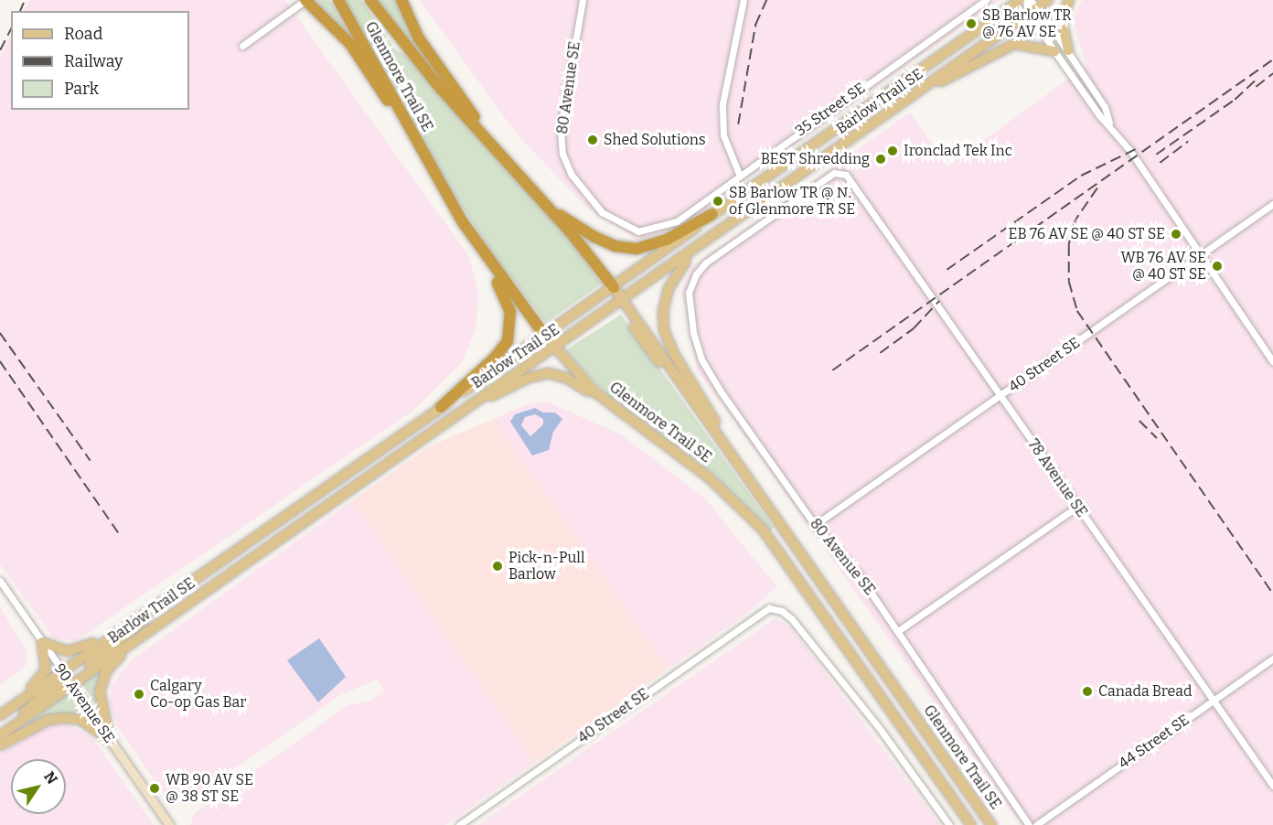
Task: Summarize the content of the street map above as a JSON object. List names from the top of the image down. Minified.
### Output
{"streets":{"highway":["Glenmore Trail SE"],"main road":["Barlow Trail SE"],"street":["80 Avenue SE","35 Street SE","40 Street SE","78 Avenue SE","90 Avenue SE","44 Street SE"]},"crossings":[["Glenmore Trail SE","Barlow Trail SE"],["80 Avenue SE","35 Street SE"],["80 Avenue SE","40 Street SE"],["80 Avenue SE","78 Avenue SE"],["Barlow Trail SE","90 Avenue SE"],["40 Street SE","78 Avenue SE"],["78 Avenue SE","44 Street SE"]],"places":["SB Barlow TR @ 76 AV SE","Shed Solutions","Ironclad Tek Inc","BEST Shredding","SB Barlow TR @ N. of Glenmore TR SE","EB 76 AV SE @ 40 ST SE","WB 76 AV SE @ 40 ST SE","Pick-n-Pull Barlow","Canada Bread","Calgary Co-op Gas Bar","WB 90 AV SE @ 38 ST SE"],"legend":["Road","Railway","Park"],"north":"top right"}
